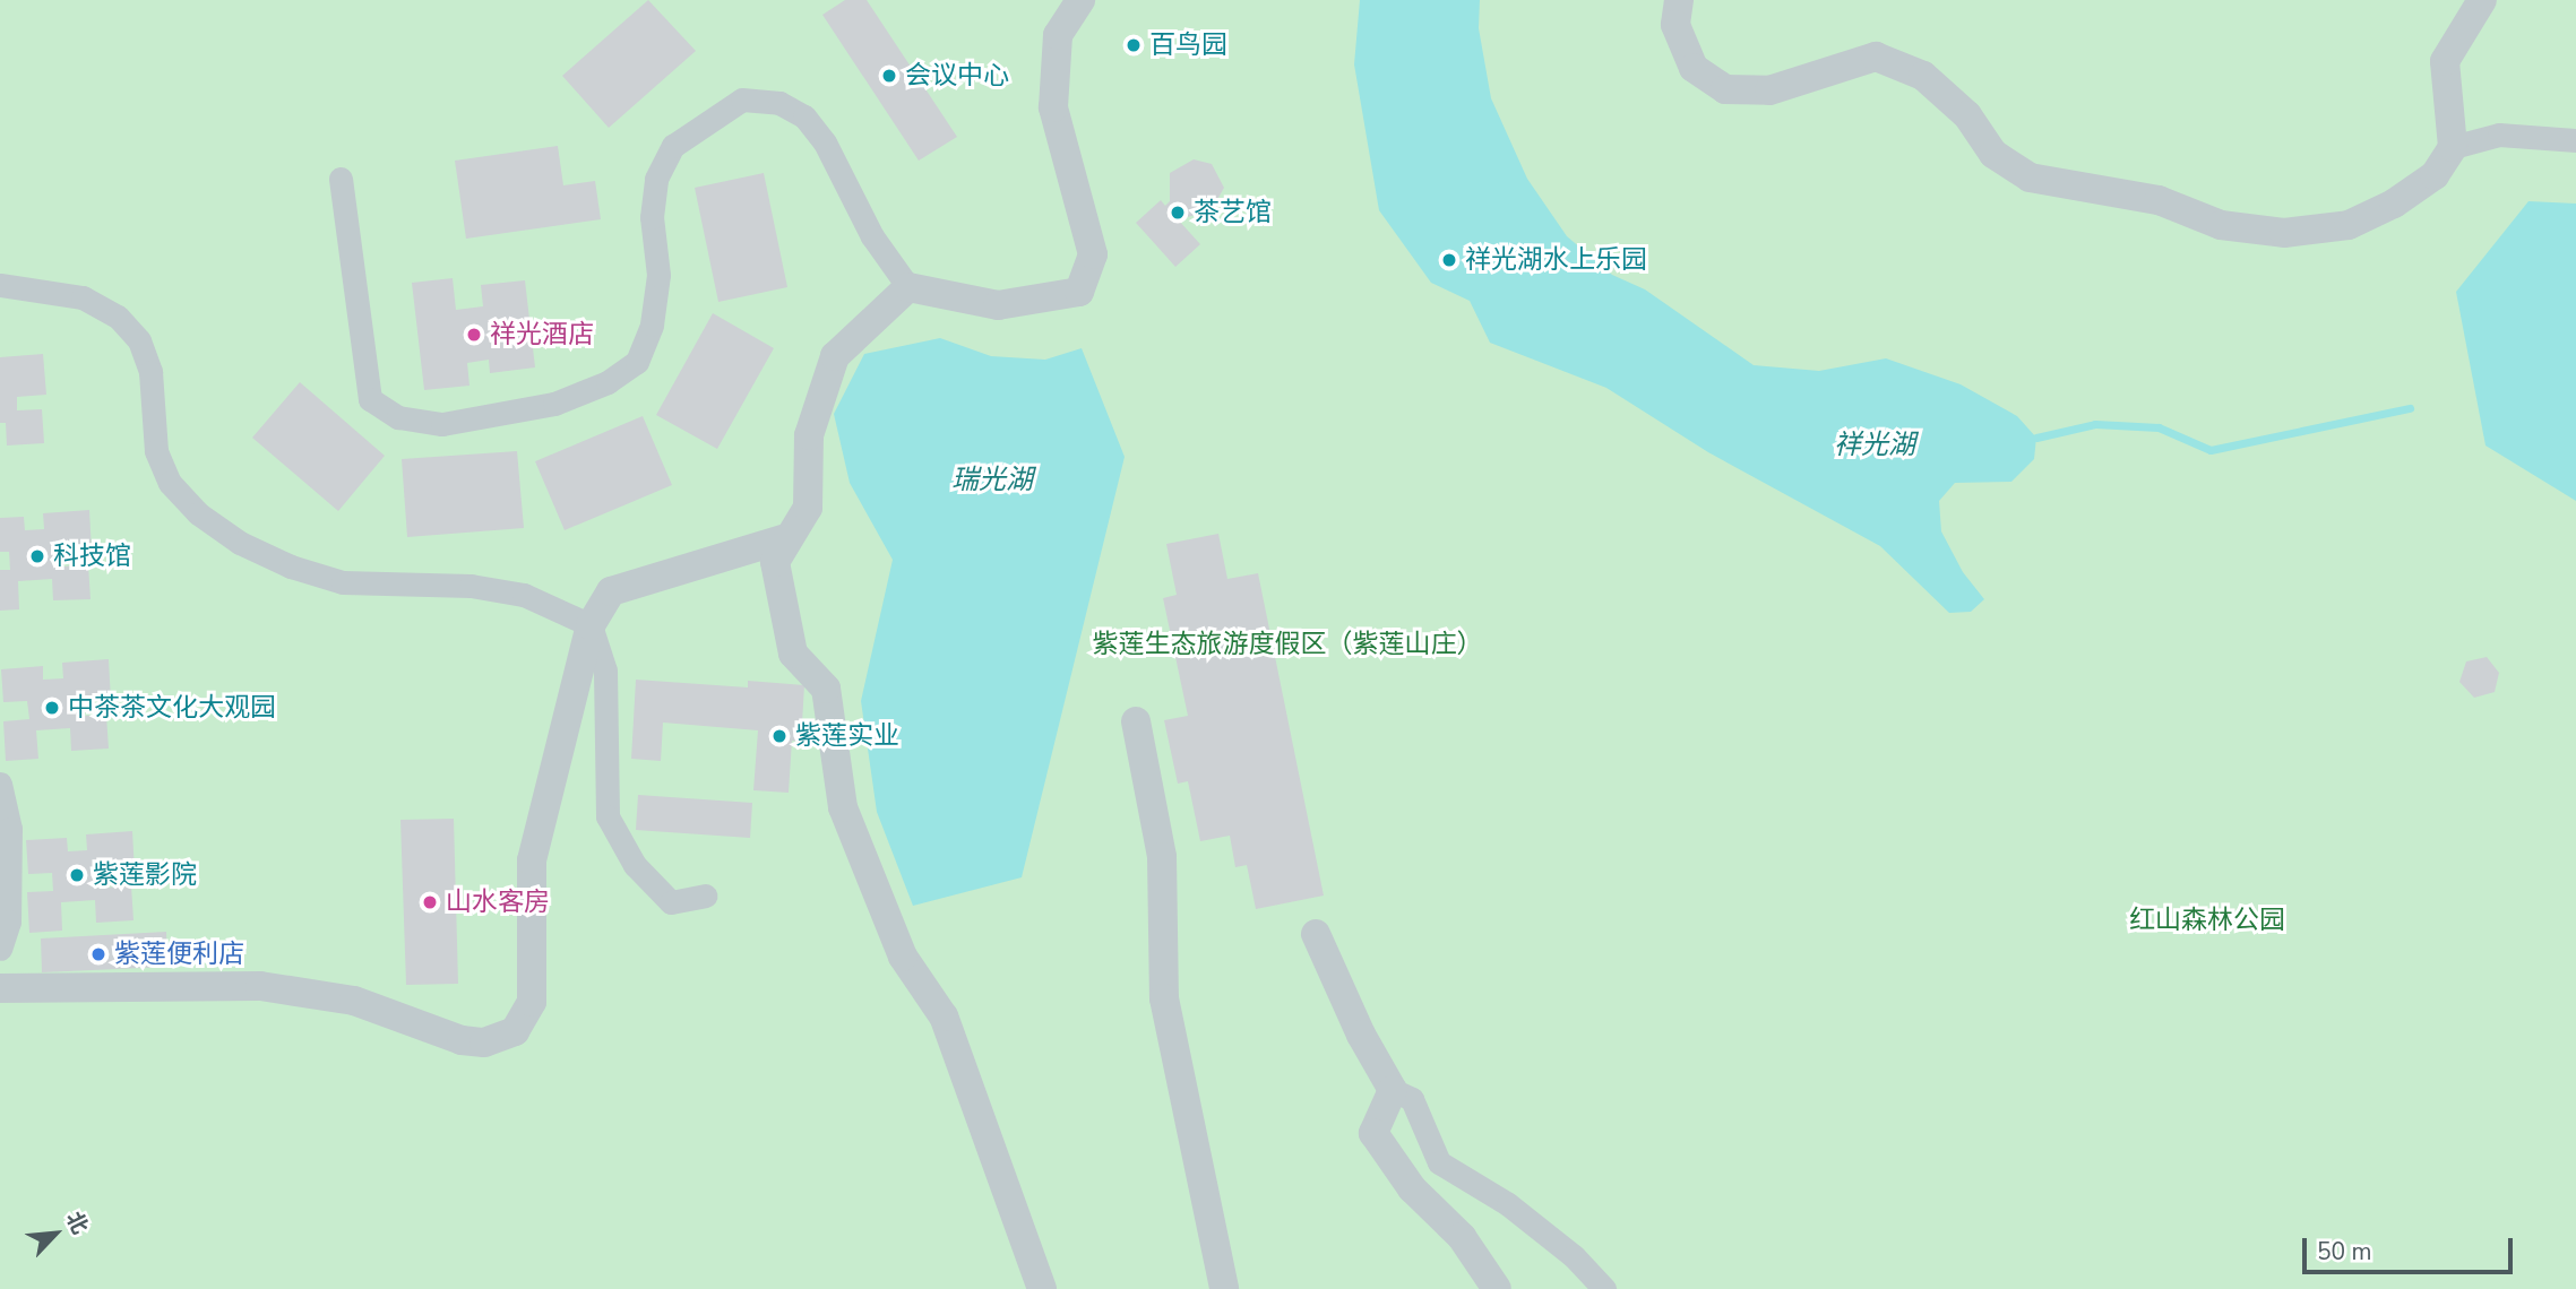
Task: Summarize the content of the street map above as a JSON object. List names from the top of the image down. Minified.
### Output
{"water":["祥光湖","瑞光湖"],"parks":["紫莲生态旅游度假区（紫莲山庄）","红山森林公园"],"places":["百鸟园","会议中心","茶艺馆","祥光湖水上乐园","祥光酒店","科技馆","中茶茶文化大观园","紫莲实业","紫莲影院","山水客房","紫莲便利店"],"scale_bar":"50 m","north":"top right"}
